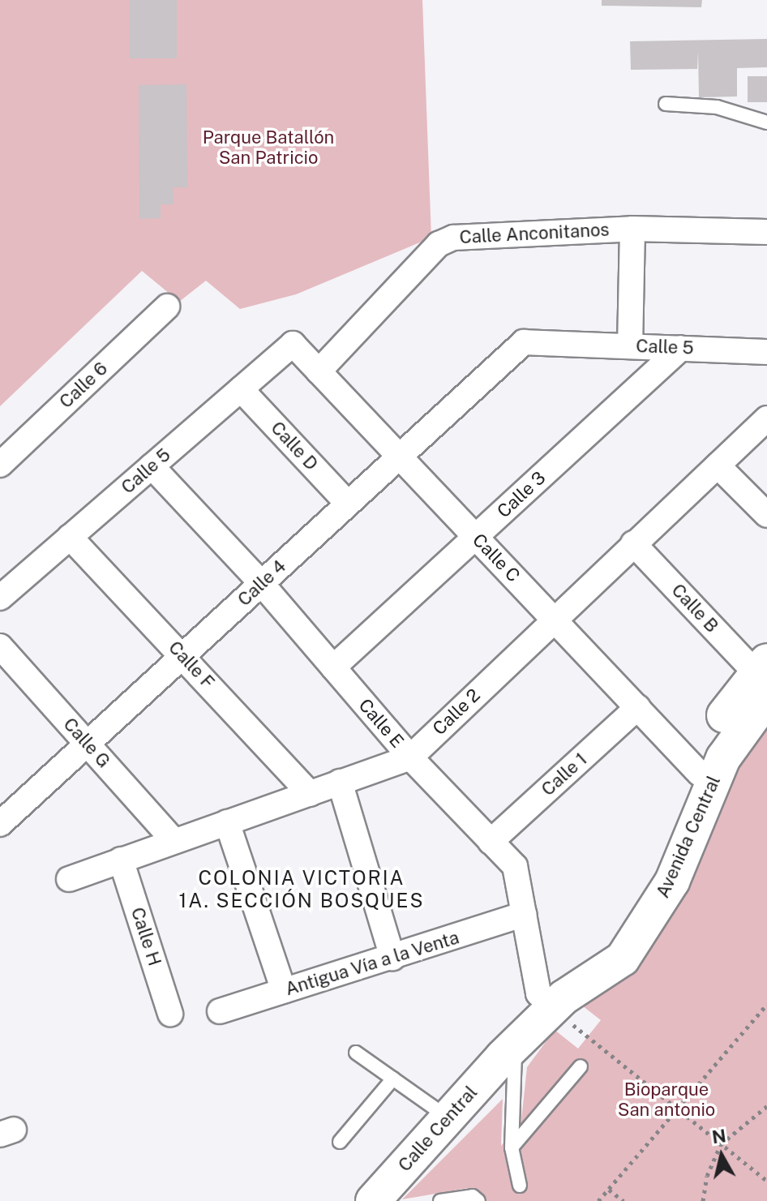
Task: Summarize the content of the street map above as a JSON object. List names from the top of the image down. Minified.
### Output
{"streets":{"street":["Calle Anconitanos","Calle 5","Calle 6","Calle D","Calle 3","Calle C","Calle 4","Calle B","Calle F","Calle 2","Calle E","Calle G","Calle 1","Avenida Central","Calle H","Antigua Vía a la Venta","Calle Central"]},"crossings":[["Calle Anconitanos","Calle C"],["Calle 5","Calle D"],["Calle 5","Calle 3"],["Calle 5","Calle C"],["Calle 5","Calle 4"],["Calle 5","Calle F"],["Calle 5","Calle E"],["Calle D","Calle 4"],["Calle 3","Calle C"],["Calle 3","Calle E"],["Calle C","Calle 4"],["Calle C","Calle 2"],["Calle C","Calle 1"],["Calle C","Avenida Central"],["Calle 4","Calle F"],["Calle 4","Calle E"],["Calle 4","Calle G"],["Calle B","Calle 2"],["Calle B","Avenida Central"],["Calle F","Calle 2"],["Calle 2","Calle E"],["Calle 2","Calle G"],["Calle 2","Calle H"],["Calle E","Calle 1"],["Calle E","Avenida Central"],["Calle E","Antigua Vía a la Venta"],["Avenida Central","Calle Central"]],"districts":["COLONIA VICTORIA 1A. SECCIÓN BOSQUES"],"parks":["Parque Batallón San Patricio","Bioparque San antonio"],"north":"top"}
